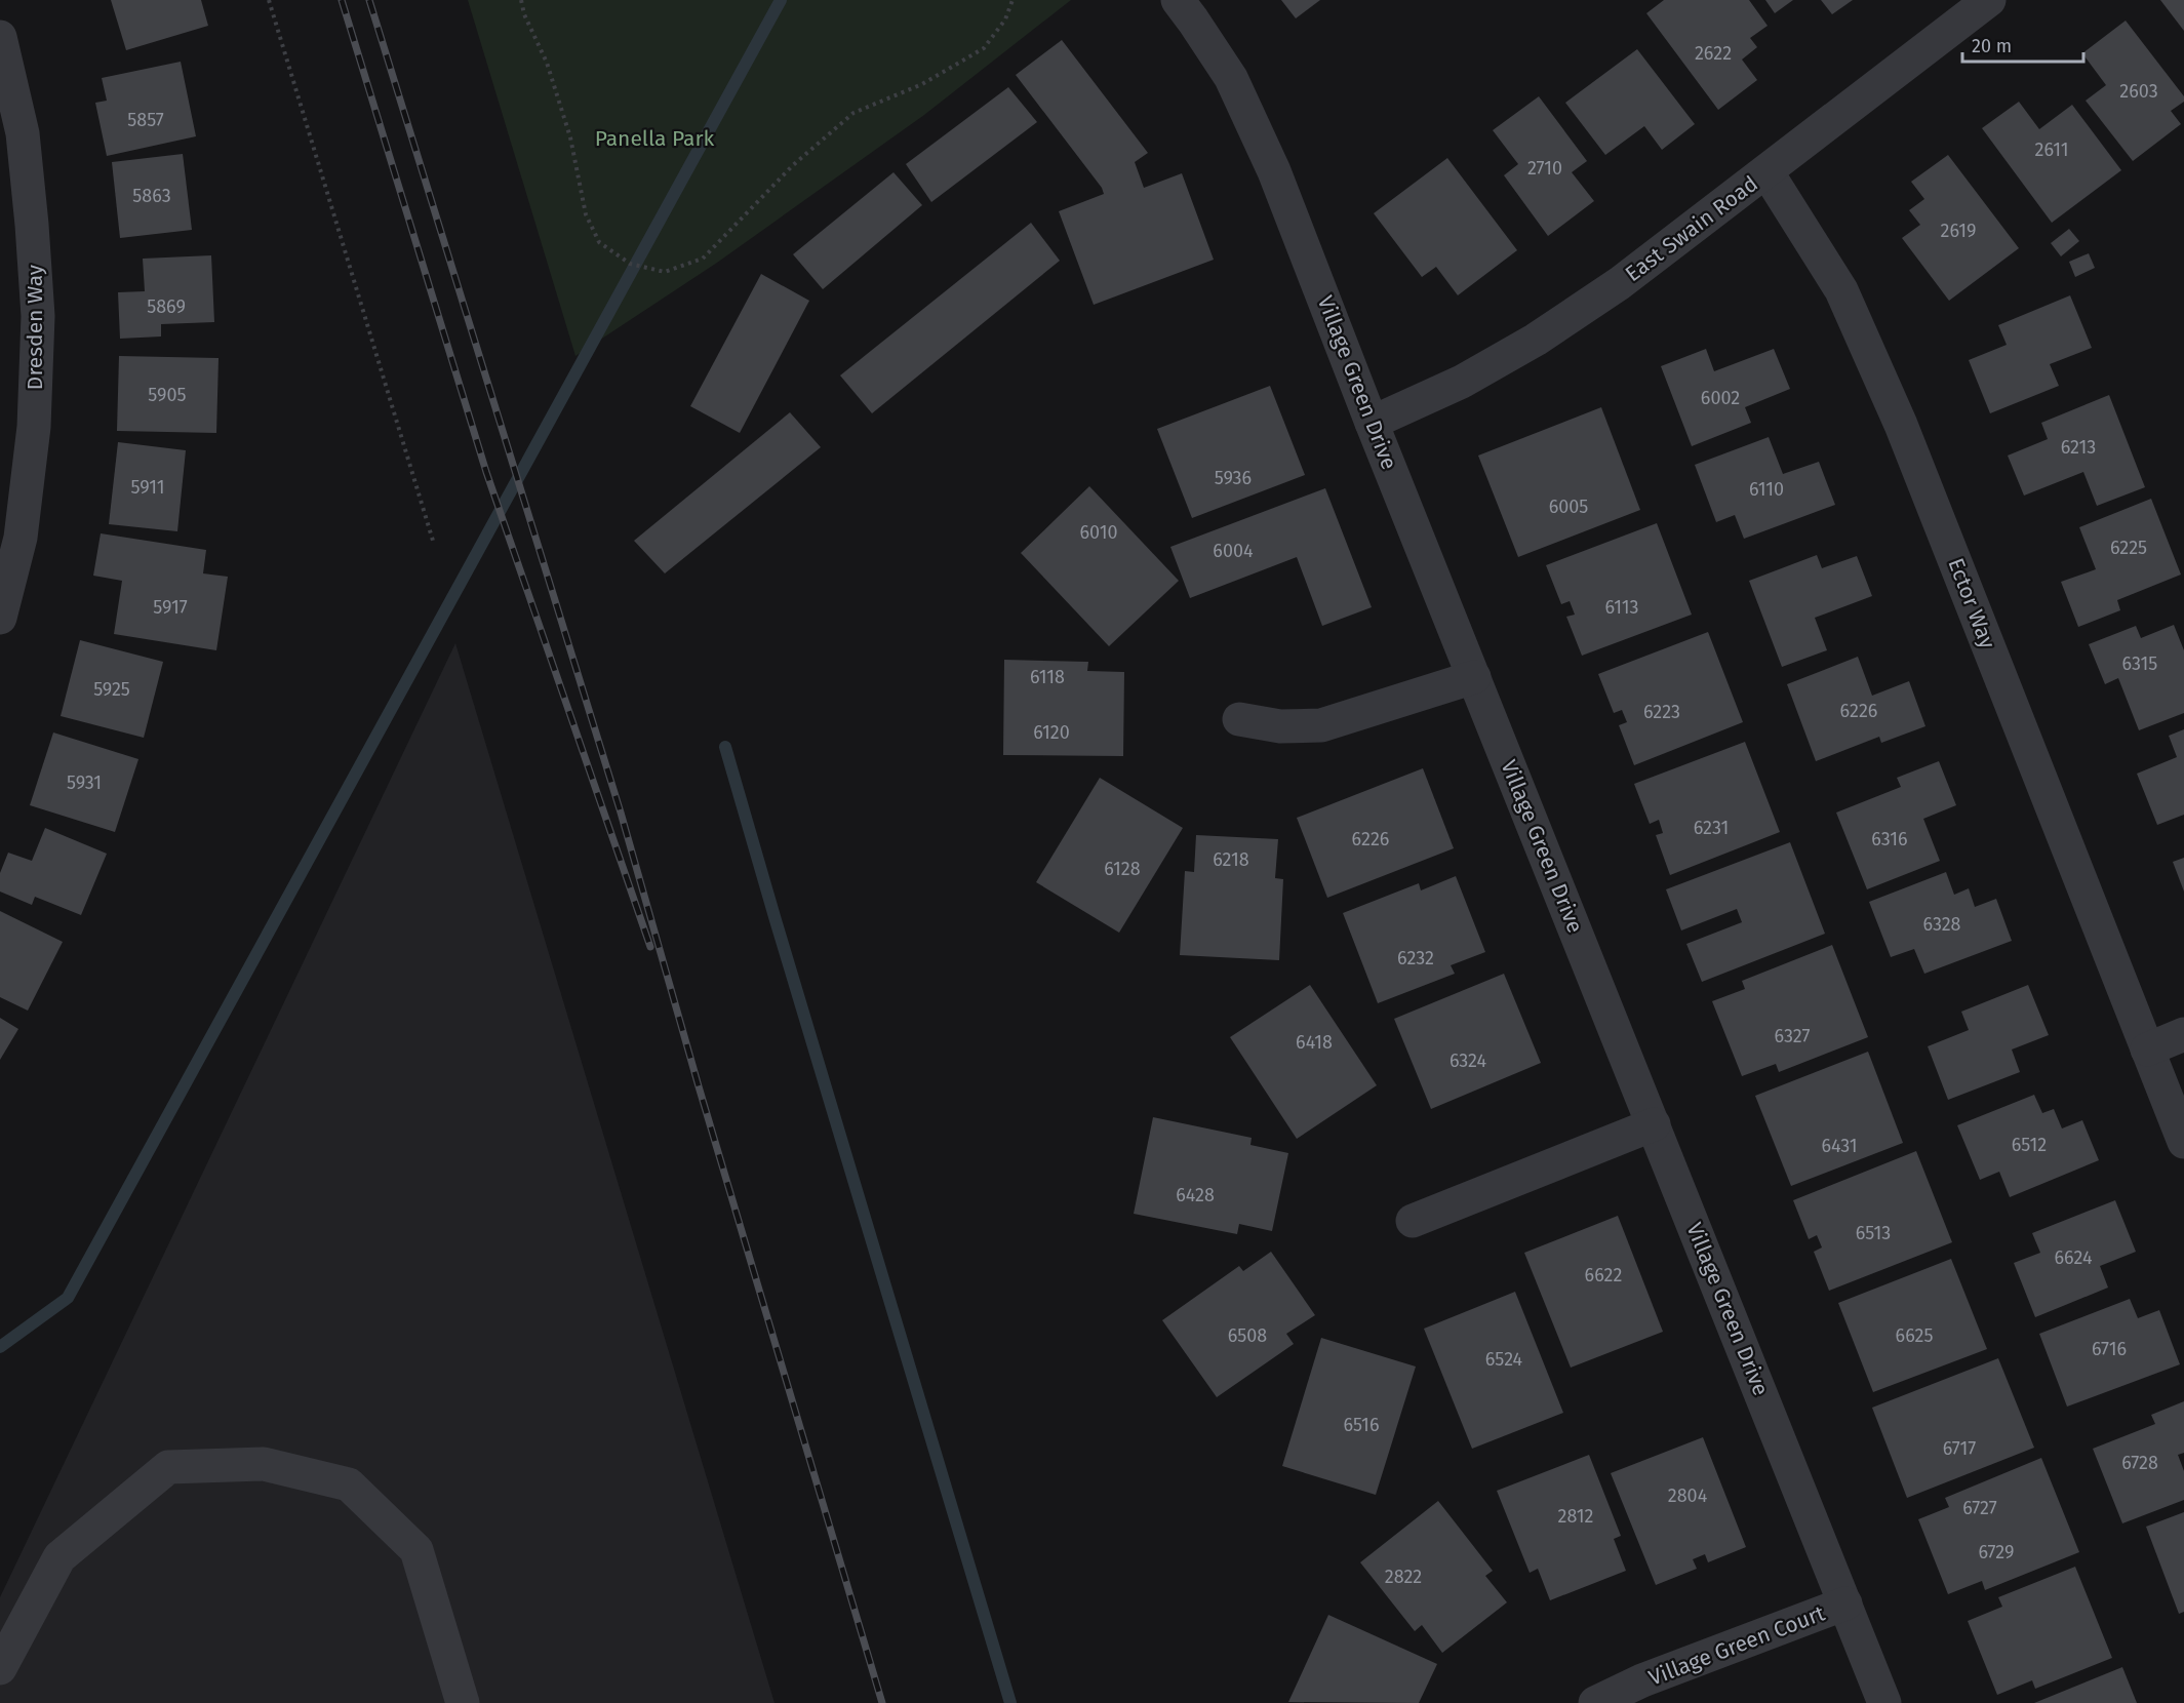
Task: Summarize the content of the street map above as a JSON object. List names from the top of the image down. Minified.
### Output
{"streets":{"street":["East Swain Road","Dresden Way","Village Green Drive","Ector Way","Village Green Court"]},"crossings":[["East Swain Road","Village Green Drive"],["East Swain Road","Ector Way"],["Village Green Drive","Village Green Court"]],"parks":["Panella Park"],"house_numbers":["2622","2603","5857","2611","2710","5863","2619","5869","5905","6002","6213","5936","5911","6110","6005","6010","6225","6004","5917","6113","6315","6118","5925","6226","6223","6120","5931","6231","6226","6316","6218","6128","6328","6232","6327","6418","6324","6512","6431","6428","6513","6624","6622","6508","6625","6716","6524","6516","6717","6728","2804","6727","2812","6729","2822"],"scale_bar":"20 m"}
